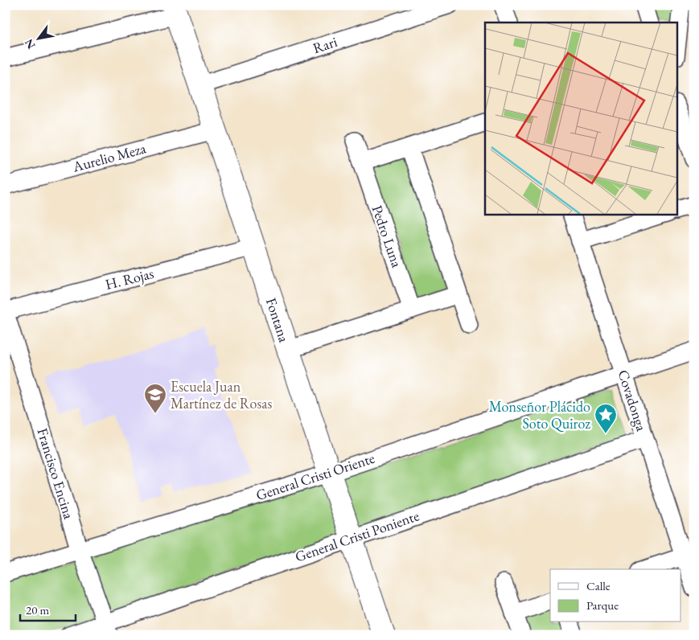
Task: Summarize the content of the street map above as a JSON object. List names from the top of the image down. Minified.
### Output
{"streets":{"street":["Rari","Aurelio Meza","Pedro Luna","H. Rojas","Fontana","Covadonga","Francisco Encina","General Cristi Oriente","General Cristi Poniente"]},"crossings":[["Rari","Fontana"],["Aurelio Meza","Fontana"],["H. Rojas","Fontana"],["H. Rojas","Francisco Encina"],["Fontana","General Cristi Oriente"],["Fontana","General Cristi Poniente"],["Covadonga","General Cristi Oriente"],["Covadonga","General Cristi Poniente"],["Francisco Encina","General Cristi Oriente"],["Francisco Encina","General Cristi Poniente"]],"places":{"school or university":["Escuela Juan Martínez de Rosas"],"place":["Monseñor Plácido Soto Quiroz"]},"legend":["Calle","Parque"],"scale_bar":"20 m","north":"bottom left"}
